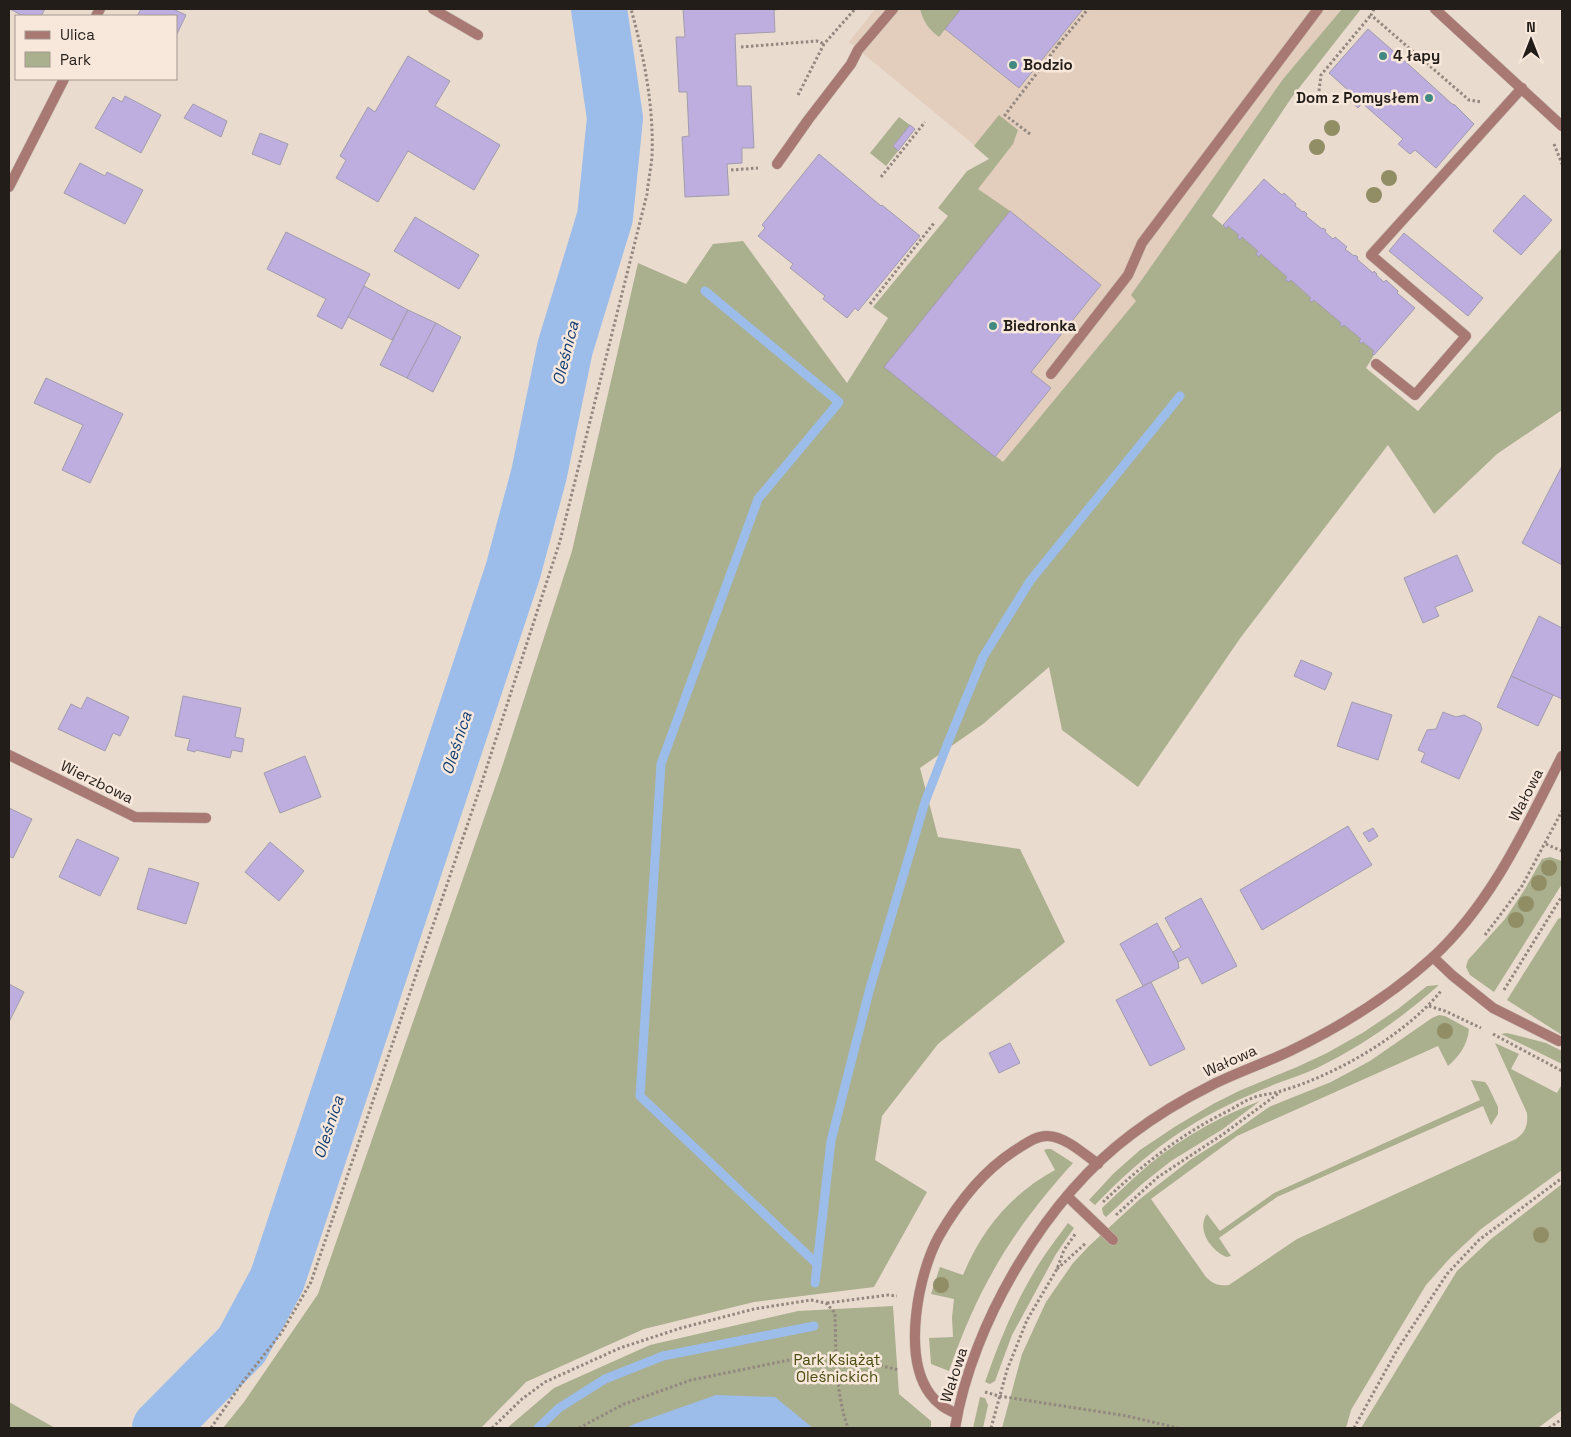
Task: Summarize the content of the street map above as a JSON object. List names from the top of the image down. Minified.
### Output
{"streets":{"street":["Wierzbowa","Wałowa"]},"water":["Oleśnica"],"parks":["Park Książąt Oleśnickich"],"places":["4 łapy","Bodzio","Dom z Pomysłem","Biedronka"],"legend":["Ulica","Park"],"north":"top"}
